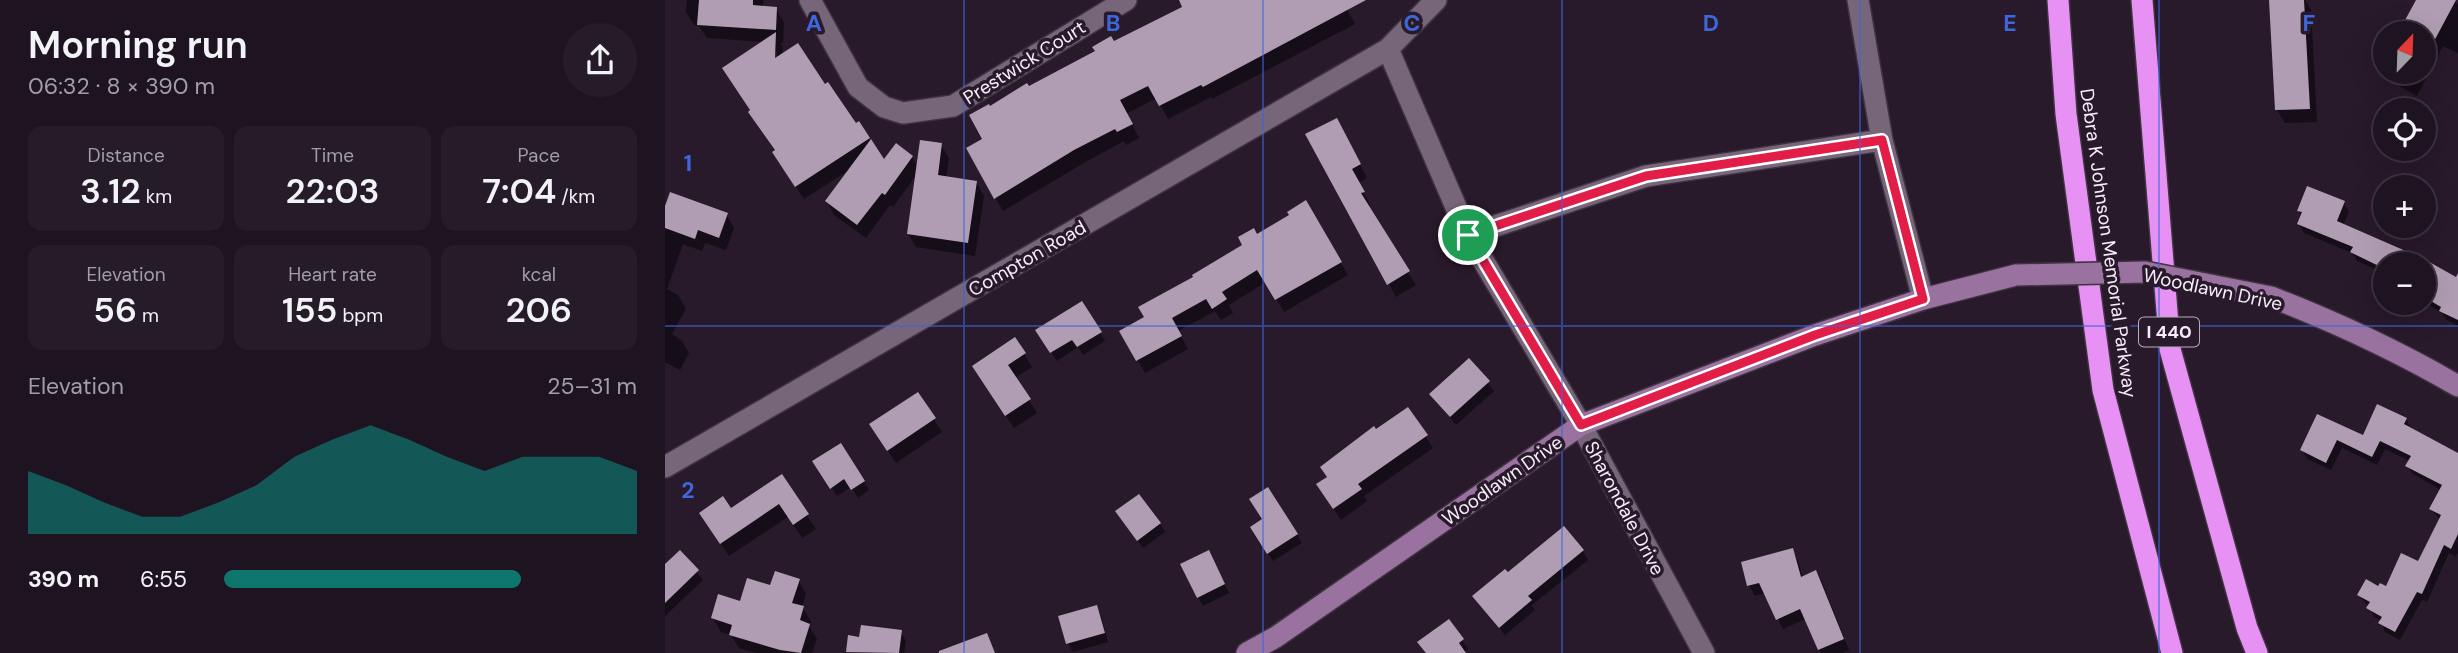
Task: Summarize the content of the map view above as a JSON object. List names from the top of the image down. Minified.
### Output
{"streets":{"highway":["Debra K Johnson Memorial Parkway","I 440"],"main road":["Woodlawn Drive"],"street":["Prestwick Court","Compton Road","Sharondale Drive"]},"crossings":[["Compton Road","Sharondale Drive"],["Woodlawn Drive","Sharondale Drive"]],"north":"top right","page":{"heading":["Morning run","06:32 · 8 × 390 m"],"map_buttons":["+","−"],"stats":[["Distance","3.12 km"],["Time","22:03"],["Pace","7:04 /km"],["Elevation","56 m"],["Heart rate","155 bpm"],["kcal","206"]],"chart":["Elevation","25–31 m"],"list":[{"name":"390 m","note":"6:55"}]},"grid":{"columns":["A","B","C","D","E","F"],"rows":["1","2"]}}
